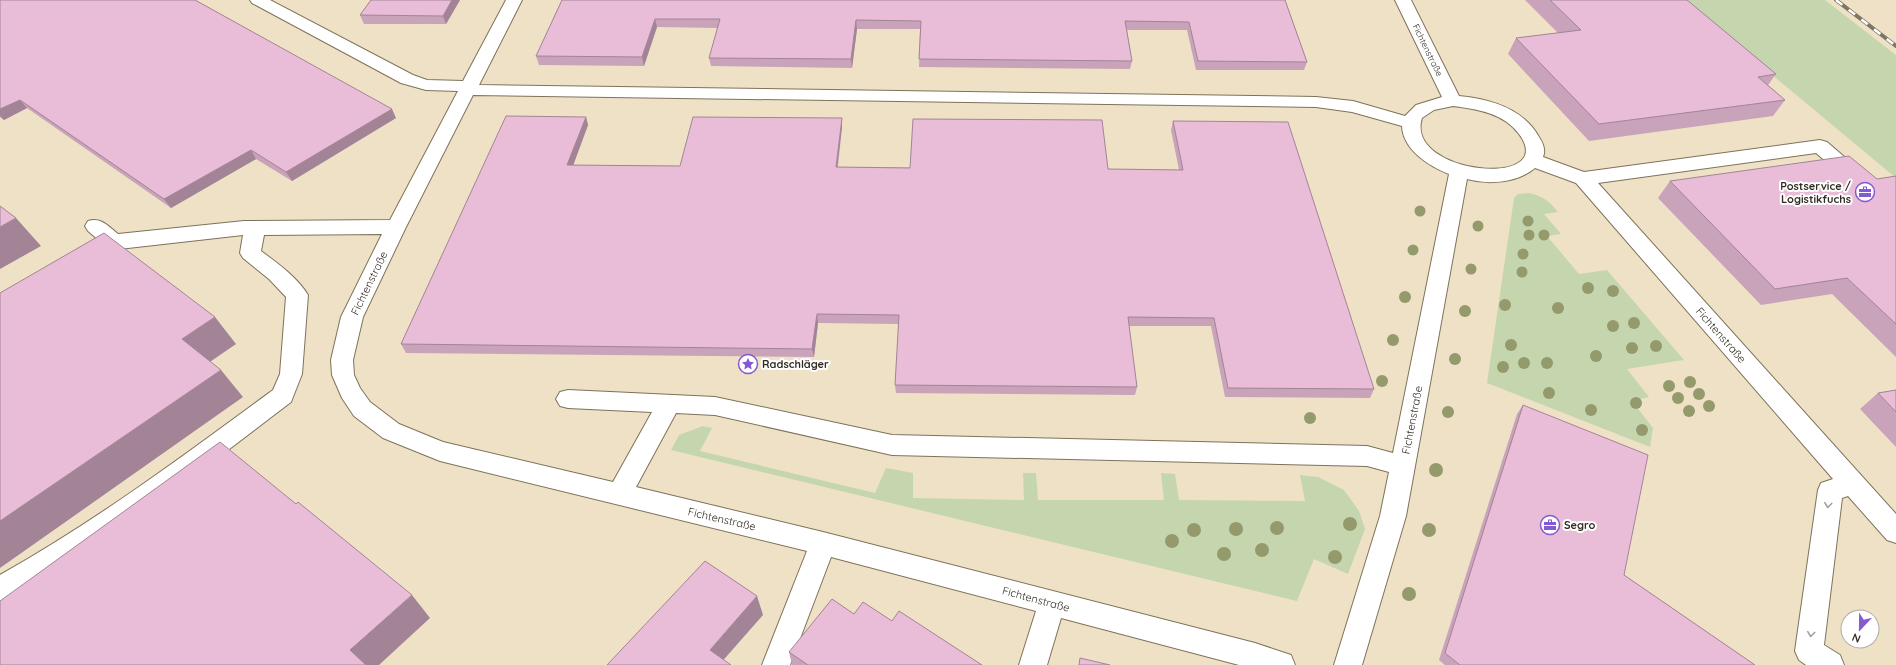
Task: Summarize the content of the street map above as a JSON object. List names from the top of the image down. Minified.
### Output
{"streets":{"street":["Fichtenstraße"]},"places":{"office":["Postservice / Logistikfuchs","Segro"],"place":["Radschläger"]},"north":"bottom"}
